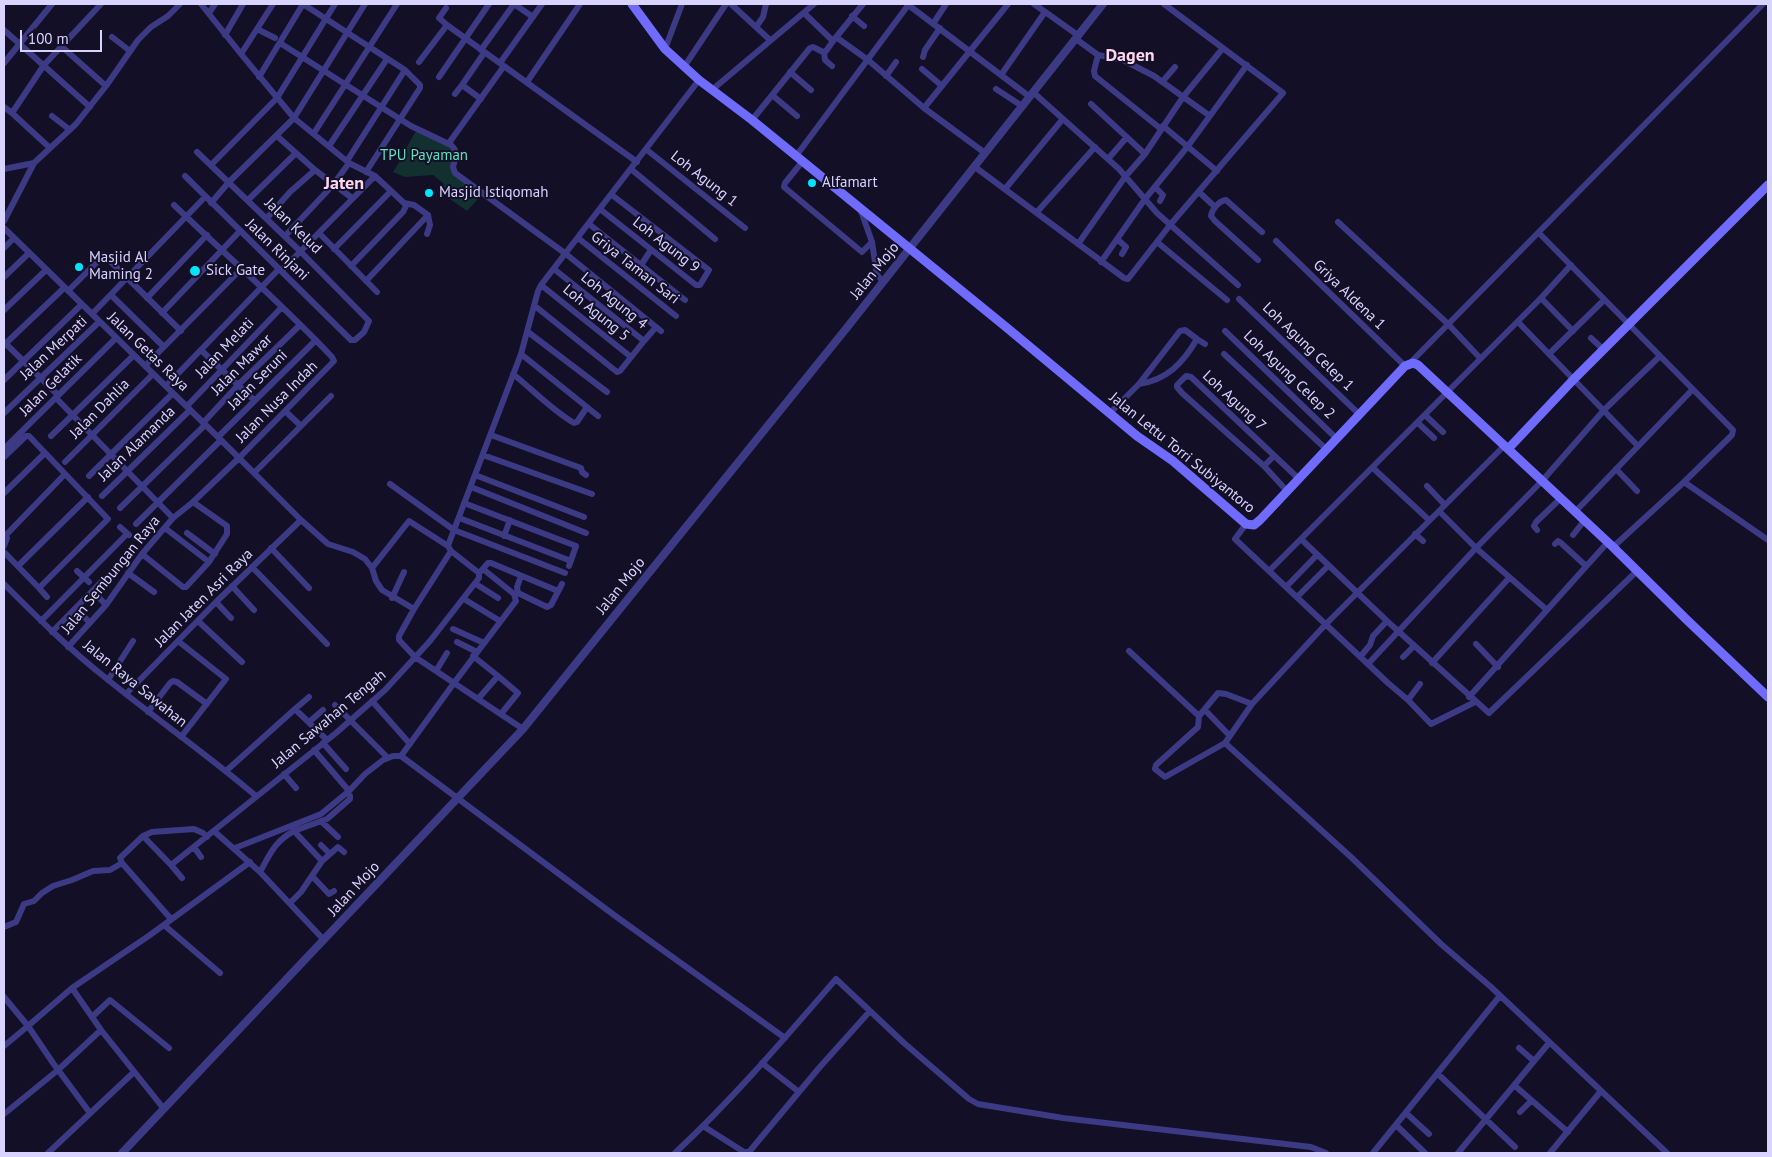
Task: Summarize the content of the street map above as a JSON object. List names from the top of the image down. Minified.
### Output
{"streets":{"main road":["Jalan Lettu Torri Subiyantoro"],"street":["Loh Agung 1","Jalan Kelud","Loh Agung 9","Jalan Rinjani","Griya Taman Sari","Jalan Mojo","Griya Aldena 1","Loh Agung 4","Loh Agung 5","Loh Agung Celep 1","Jalan Merpati","Jalan Melati","Jalan Getas Raya","Jalan Mawar","Loh Agung Celep 2","Jalan Seruni","Jalan Gelatik","Loh Agung 7","Jalan Nusa Indah","Jalan Dahlia","Jalan Alamanda","Jalan Sembungan Raya","Jalan Jaten Asri Raya","Jalan Raya Sawahan","Jalan Sawahan Tengah"]},"crossings":[["Jalan Kelud","Jalan Rinjani"],["Jalan Mojo","Jalan Lettu Torri Subiyantoro"],["Griya Aldena 1","Jalan Lettu Torri Subiyantoro"],["Loh Agung Celep 1","Jalan Lettu Torri Subiyantoro"],["Jalan Merpati","Jalan Getas Raya"],["Jalan Melati","Jalan Getas Raya"],["Jalan Melati","Jalan Alamanda"],["Jalan Getas Raya","Jalan Mawar"],["Jalan Getas Raya","Jalan Seruni"],["Jalan Getas Raya","Jalan Gelatik"],["Jalan Getas Raya","Jalan Nusa Indah"],["Jalan Getas Raya","Jalan Dahlia"],["Jalan Getas Raya","Jalan Alamanda"],["Jalan Getas Raya","Jalan Sembungan Raya"],["Jalan Getas Raya","Jalan Jaten Asri Raya"],["Loh Agung Celep 2","Jalan Lettu Torri Subiyantoro"],["Jalan Seruni","Jalan Nusa Indah"],["Loh Agung 7","Jalan Lettu Torri Subiyantoro"],["Jalan Nusa Indah","Jalan Sembungan Raya"],["Jalan Sembungan Raya","Jalan Raya Sawahan"],["Jalan Jaten Asri Raya","Jalan Raya Sawahan"],["Jalan Raya Sawahan","Jalan Sawahan Tengah"]],"districts":["Dagen","Jaten"],"parks":["TPU Payaman"],"places":["Alfamart","Masjid Istiqomah","Masjid Al Maming 2","Sick Gate"],"scale_bar":"100 m"}
